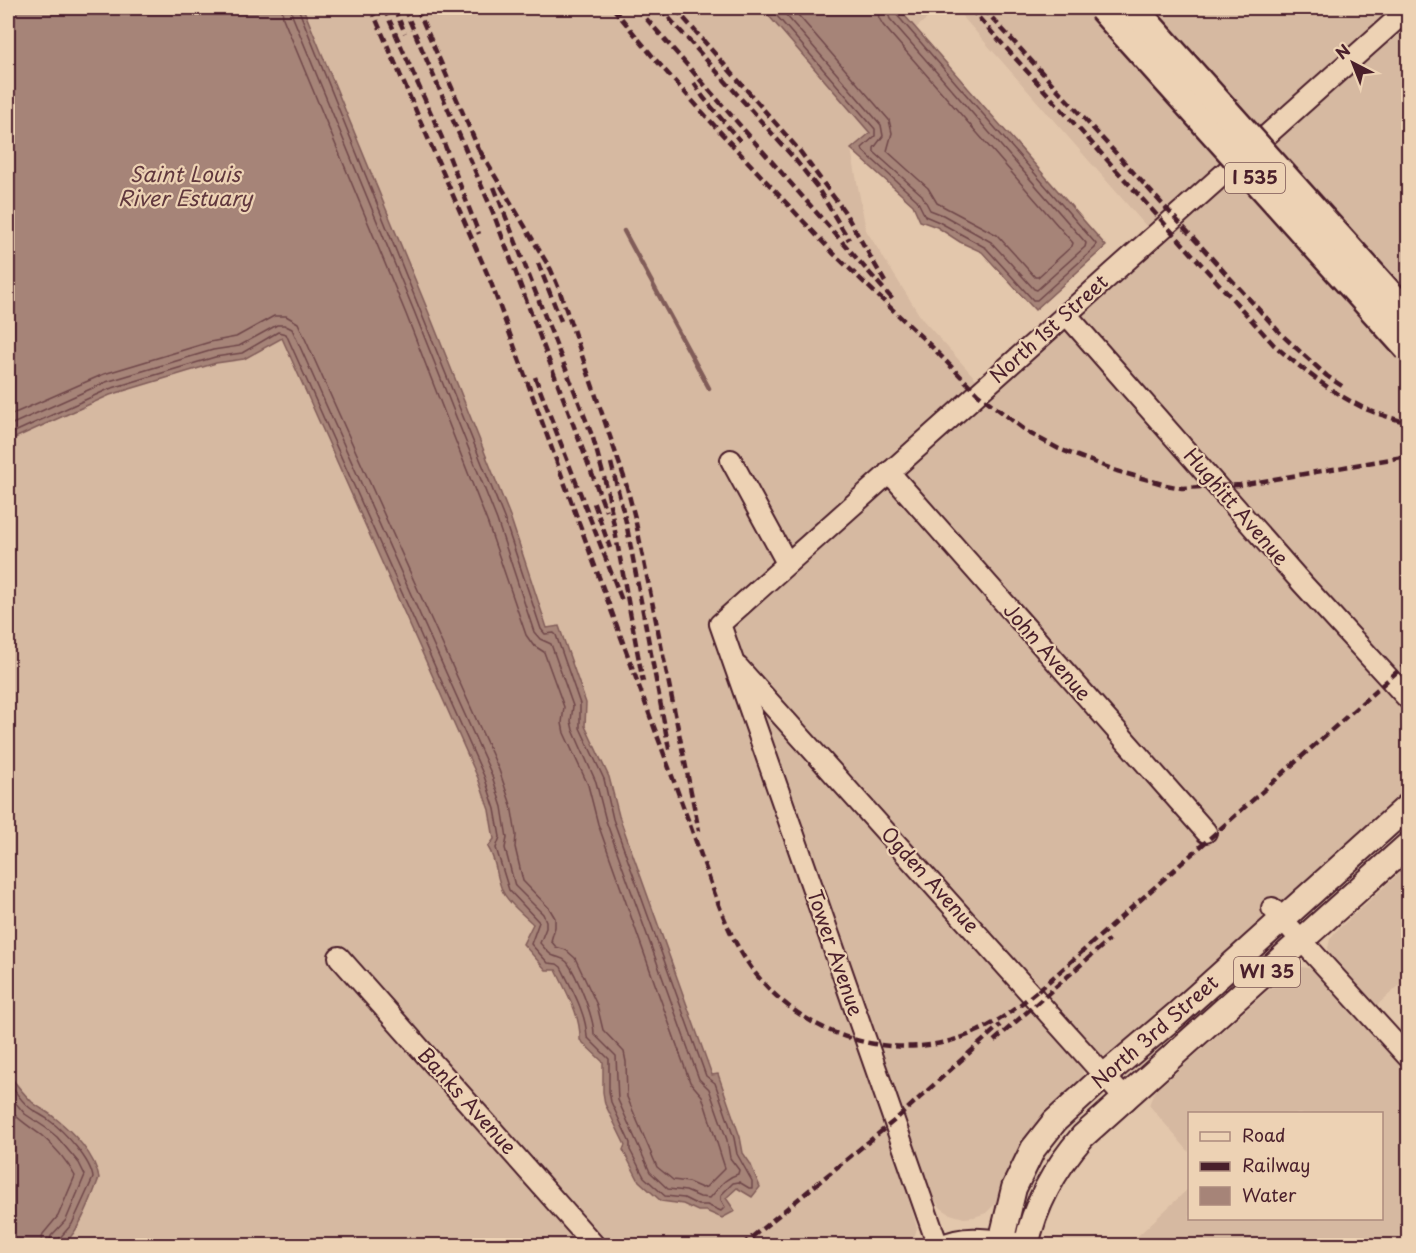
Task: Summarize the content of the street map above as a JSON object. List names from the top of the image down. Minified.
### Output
{"streets":{"highway":["I 535"],"main road":["WI 35","North 3rd Street"],"street":["North 1st Street","Hughitt Avenue","John Avenue","Ogden Avenue","Tower Avenue","Banks Avenue"]},"crossings":[["North 1st Street","Hughitt Avenue"],["North 1st Street","John Avenue"],["North 1st Street","Ogden Avenue"],["North 1st Street","Tower Avenue"],["Ogden Avenue","Tower Avenue"],["Ogden Avenue","North 3rd Street"],["Tower Avenue","North 3rd Street"]],"water":["Saint Louis River Estuary"],"legend":["Road","Railway","Water"],"north":"top left"}
